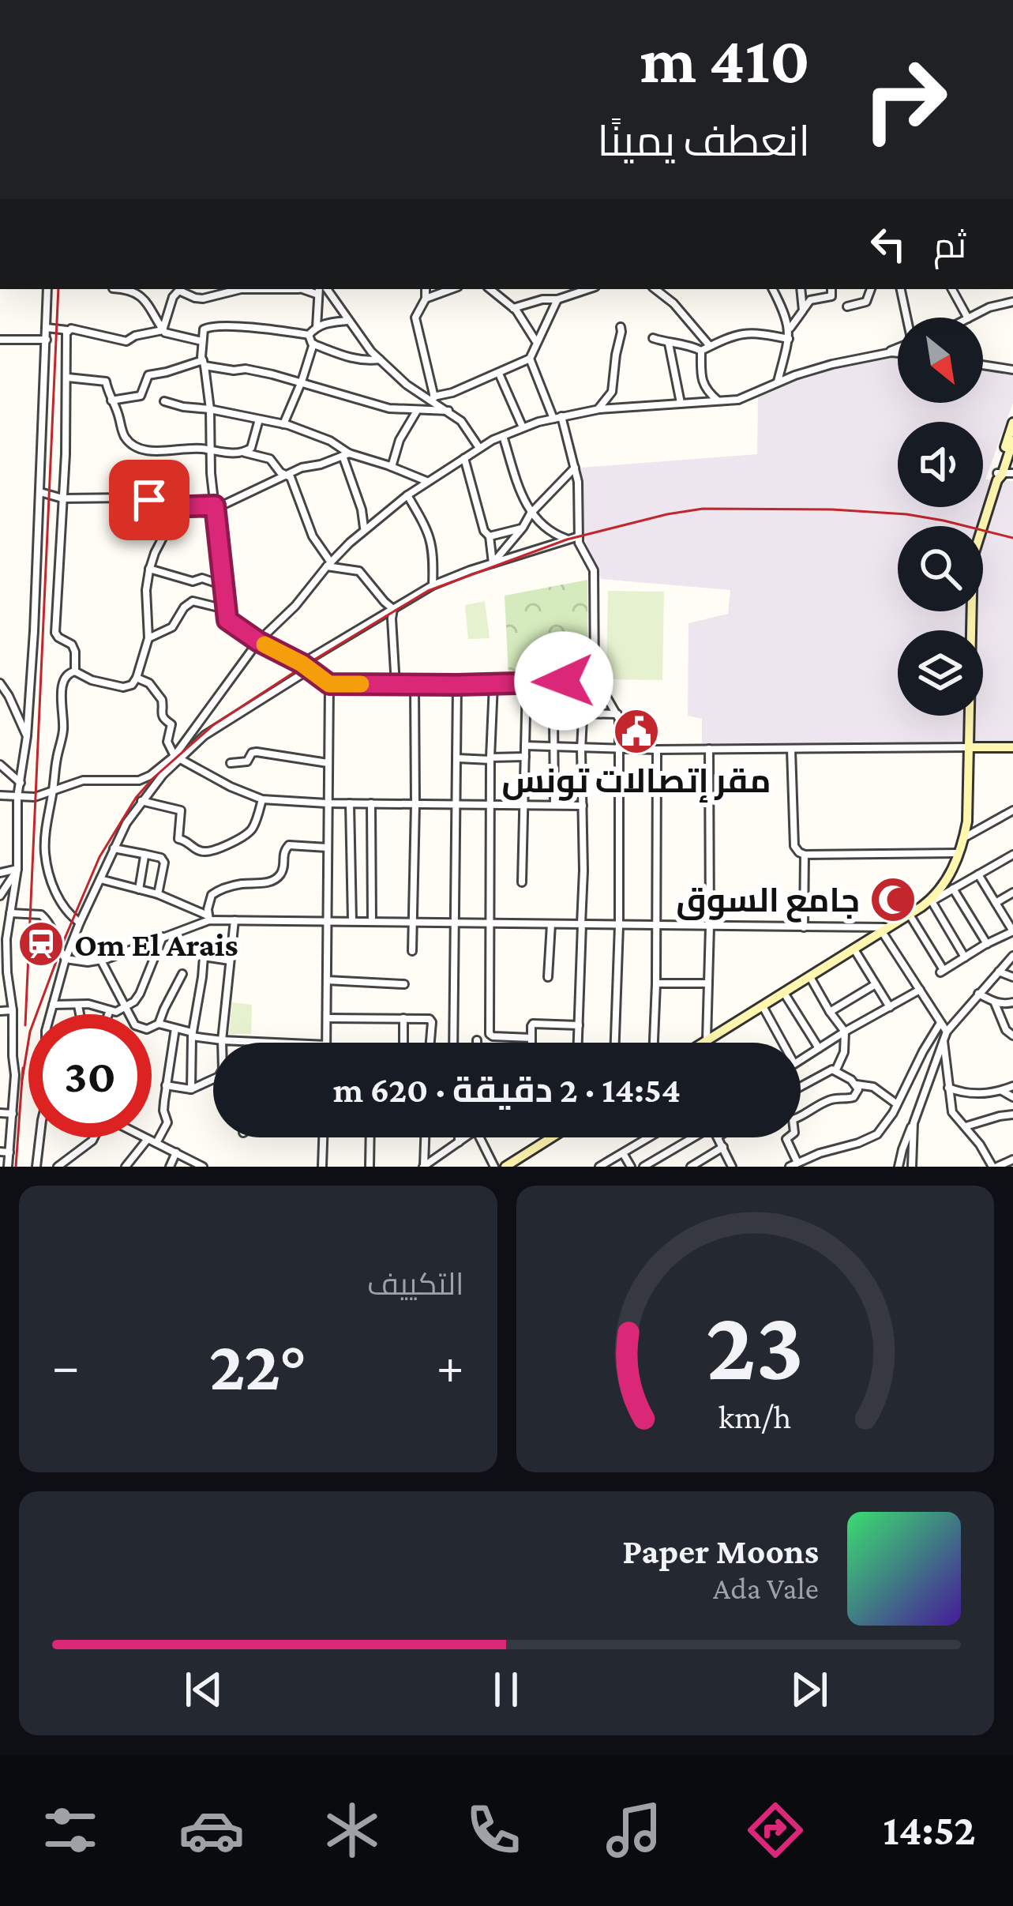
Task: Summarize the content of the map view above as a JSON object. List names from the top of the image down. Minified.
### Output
{"places":{"public building":["مقر إتصالات تونس"],"mosque":["جامع السوق"],"station":["Om El Arais"]},"north":"bottom right","page":{"turn":["410 m","انعطف يمينًا"],"then":"ثم","limit":"30","trip":"14:54 · 2 دقيقة · 620 m","tile":"التكييف","heat":["−","22°","+"],"song":["Paper Moons","Ada Vale"],"tabs":"14:52","gauge":["23","km/h"]}}
